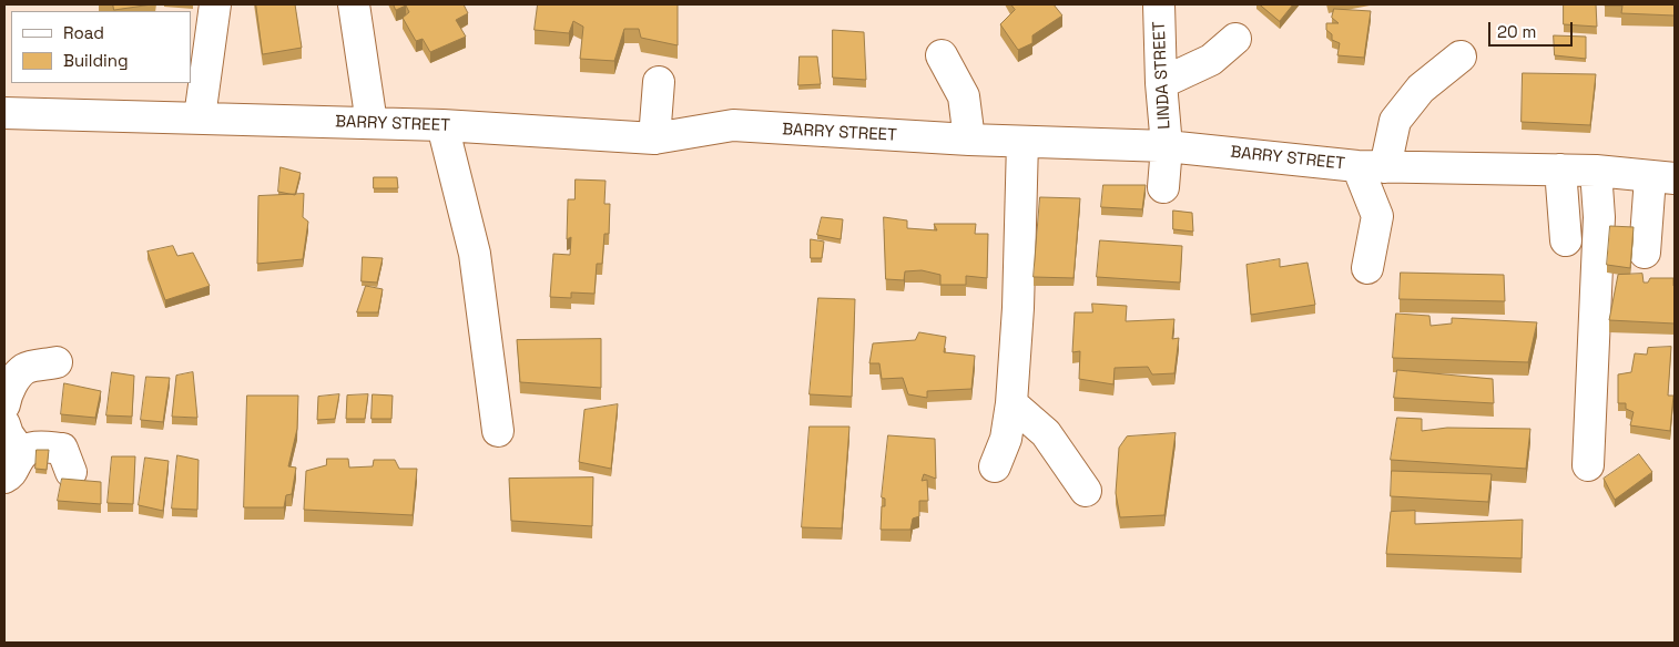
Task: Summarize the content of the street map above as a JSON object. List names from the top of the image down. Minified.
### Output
{"streets":{"street":["LINDA STREET","BARRY STREET"]},"crossings":[["LINDA STREET","BARRY STREET"]],"legend":["Road","Building"],"scale_bar":"20 m"}
